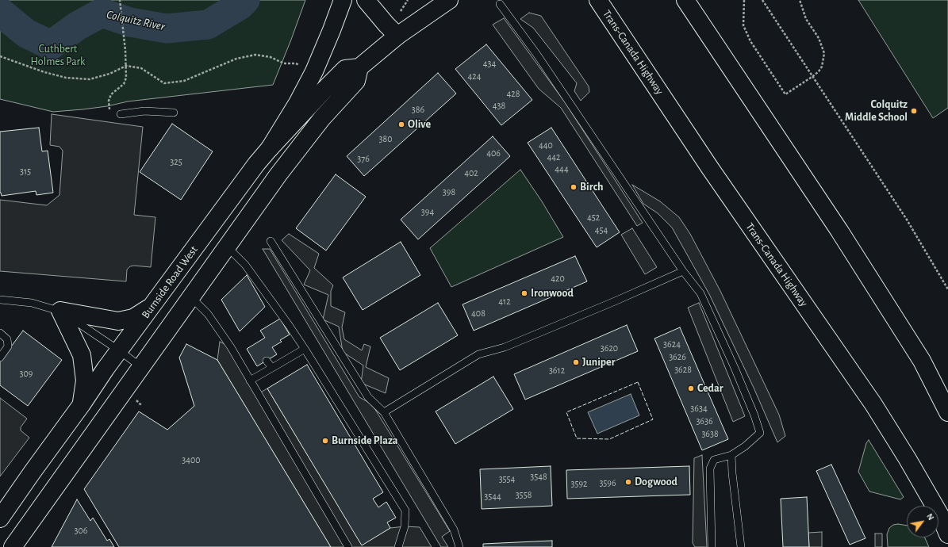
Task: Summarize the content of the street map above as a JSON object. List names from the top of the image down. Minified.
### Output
{"streets":{"main road":["Trans-Canada Highway","Burnside Road West"]},"water":["Colquitz River"],"parks":["Cuthbert Holmes Park"],"places":["Colquitz Middle School","Olive","Birch","Ironwood","Juniper","Cedar","Burnside Plaza","Dogwood"],"house_numbers":["434","424","428","438","386","380","440","406","442","376","325","444","315","402","398","394","452","454","420","412","408","3624","3620","3626","3628","3612","309","3634","3636","3638","3400","3548","3554","3596","3592","3558","3544","306"],"north":"top right"}
